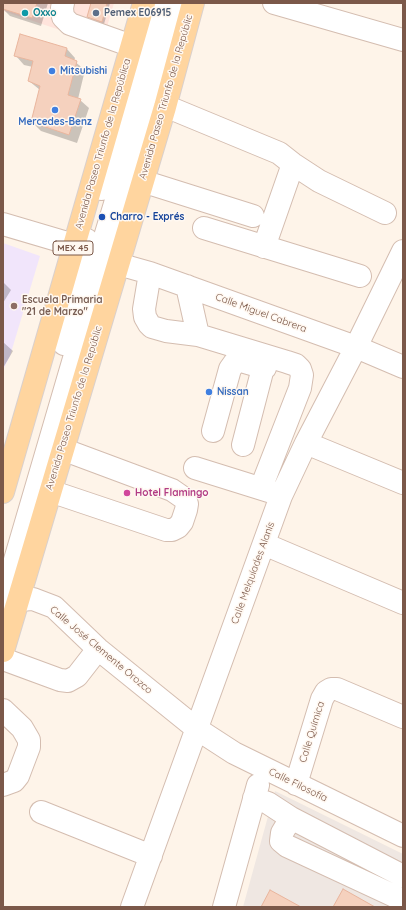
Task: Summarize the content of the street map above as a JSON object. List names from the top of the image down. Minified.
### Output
{"streets":{"main road":["Avenida Paseo Triunfo de la Repúblic","Avenida Paseo Triunfo de la República","MEX 45"],"street":["Calle Miguel Cabrera","Calle Melquíades Alanís","Calle José Clemente Orozco","Calle Química","Calle Filosofía"]},"crossings":[["Avenida Paseo Triunfo de la Repúblic","Calle Miguel Cabrera"],["Avenida Paseo Triunfo de la Repúblic","Calle José Clemente Orozco"],["Calle Miguel Cabrera","Calle Melquíades Alanís"],["Calle Melquíades Alanís","Calle José Clemente Orozco"],["Calle Melquíades Alanís","Calle Filosofía"],["Calle José Clemente Orozco","Calle Filosofía"],["Calle Química","Calle Filosofía"]],"places":["Oxxo","Pemex E06915","Mitsubishi","Mercedes-Benz","Charro - Exprés","Escuela Primaria \"21 de Marzo\"","Nissan","Hotel Flamingo"]}
